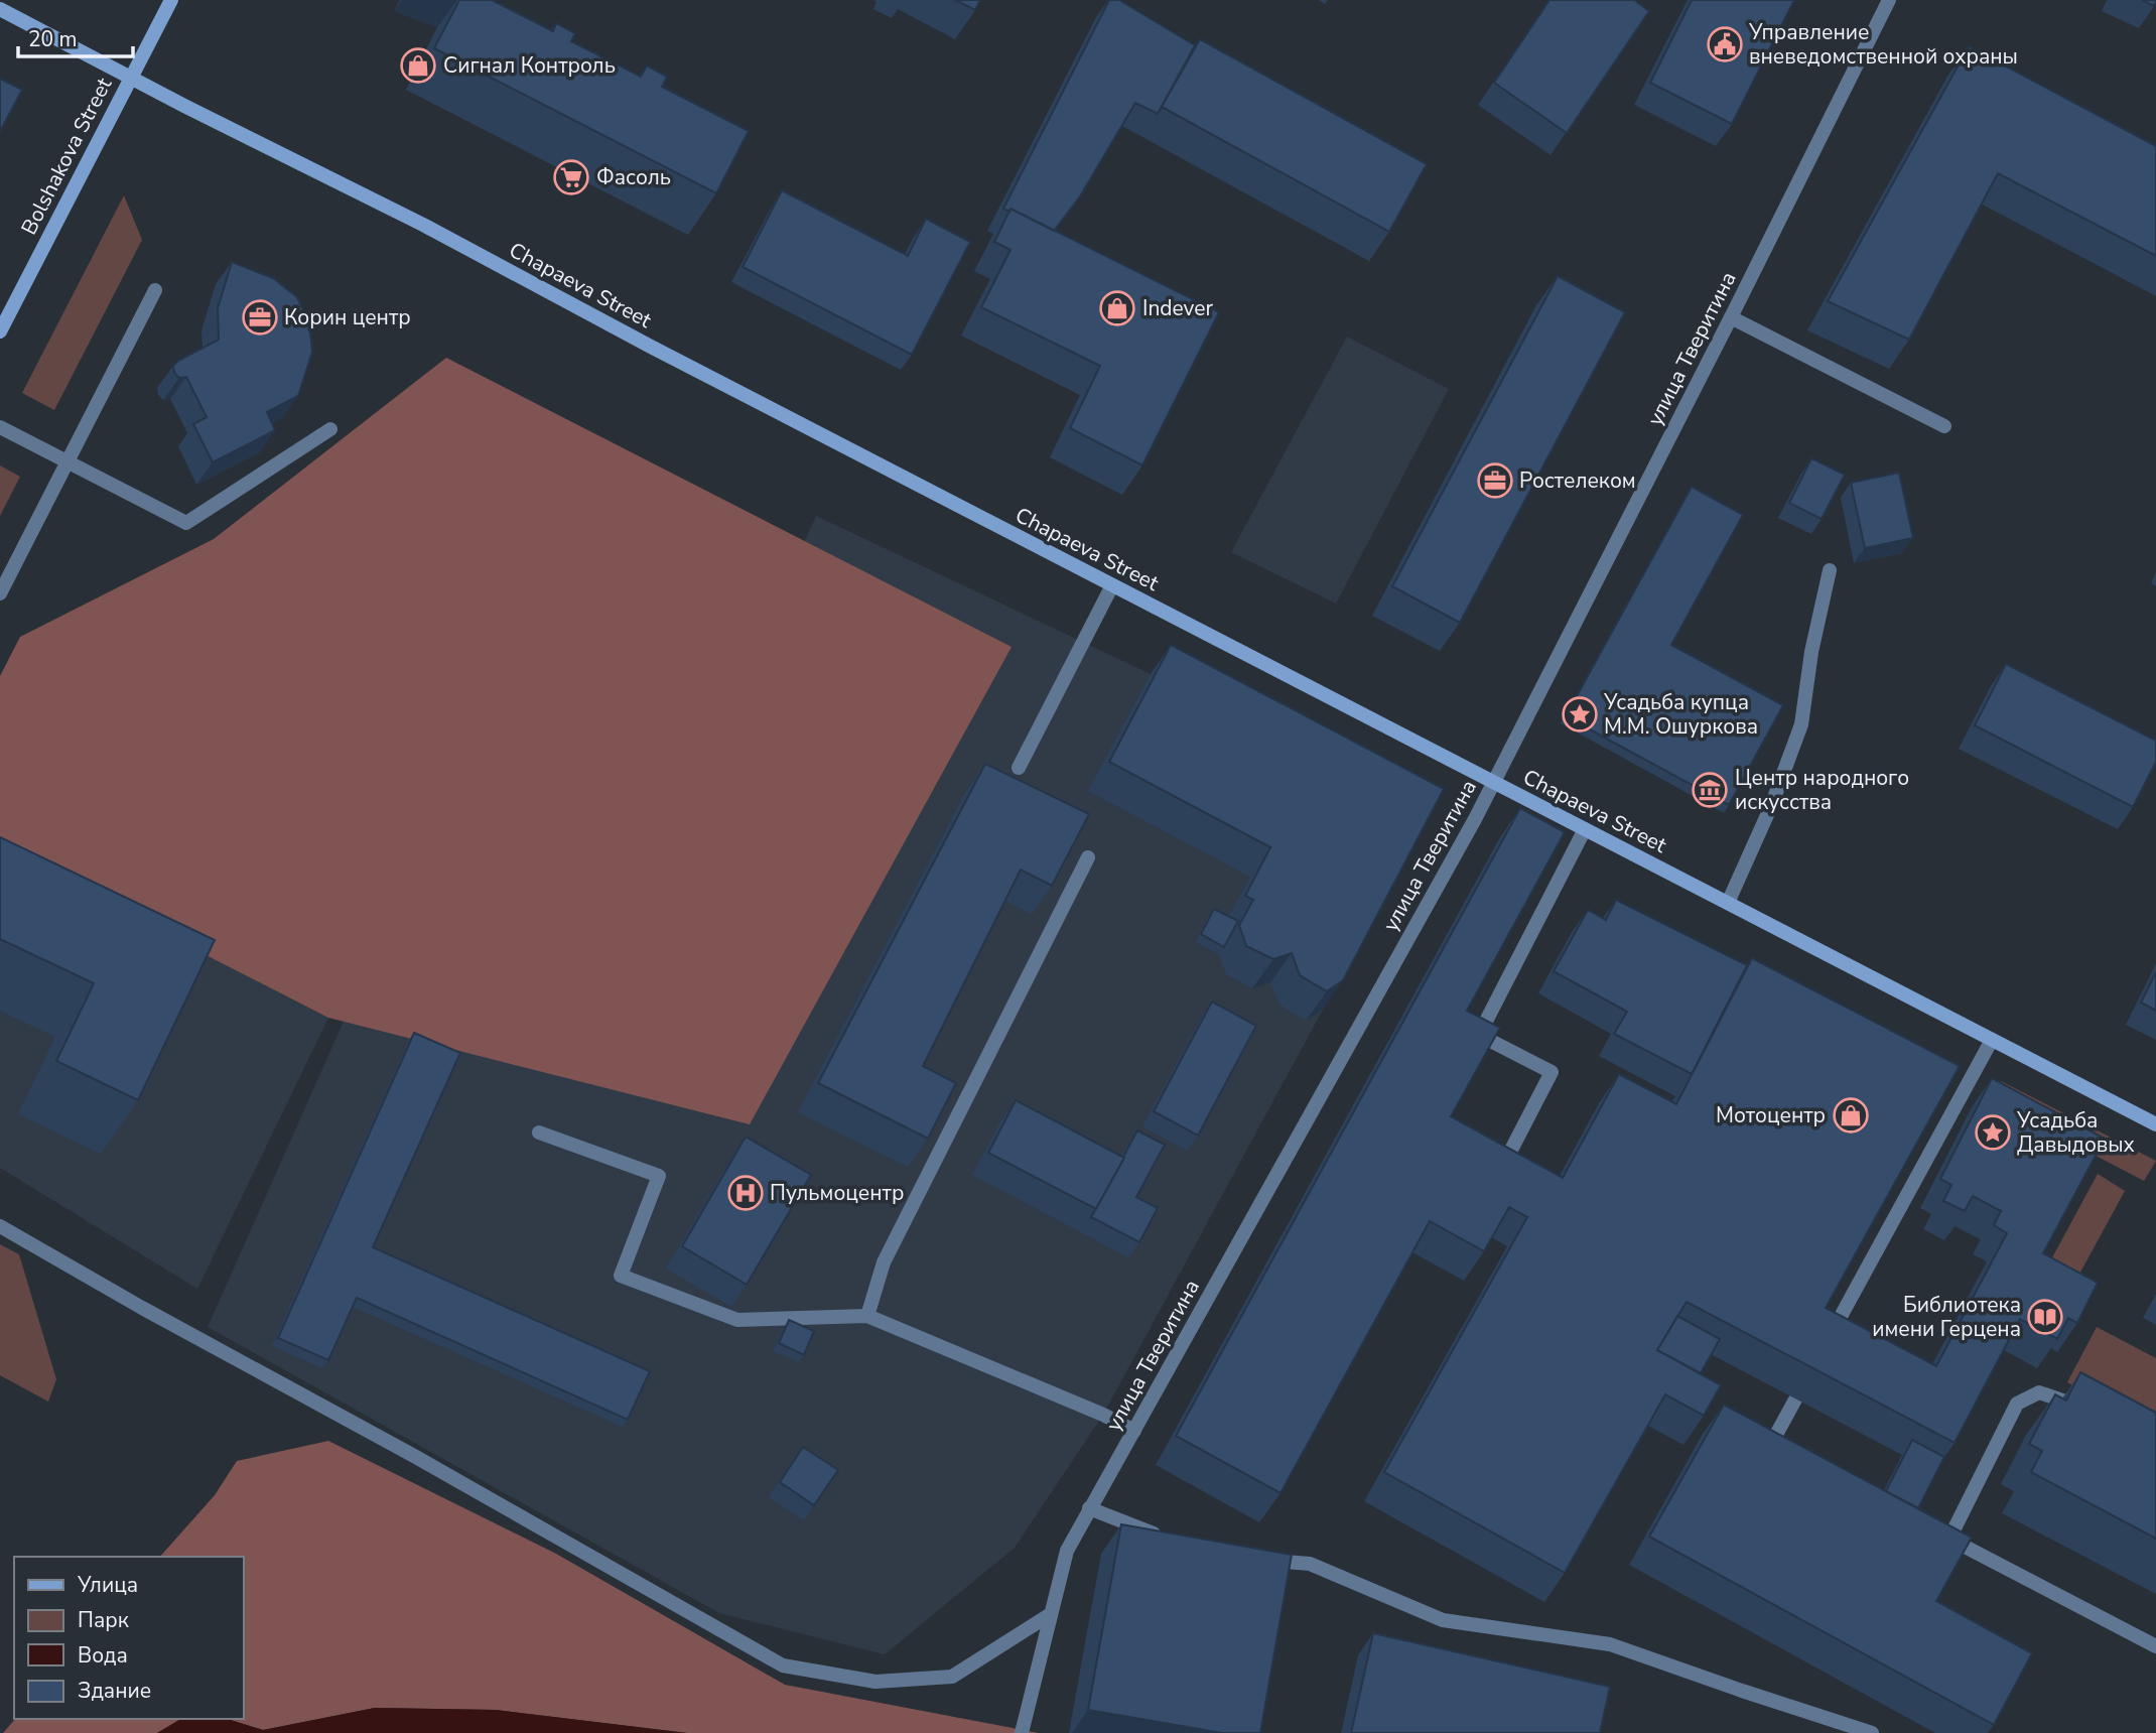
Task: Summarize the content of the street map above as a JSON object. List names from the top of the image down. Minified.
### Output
{"streets":{"main road":["Bolshakova Street","Chapaeva Street"],"street":["улица Тверитина"]},"crossings":[["Bolshakova Street","Chapaeva Street"],["Chapaeva Street","улица Тверитина"]],"places":{"public building":["Управление вневедомственной охраны"],"shop":["Сигнал Контроль","Indever","Мотоцентр"],"supermarket":["Фасоль"],"office":["Корин центр","Ростелеком"],"place":["Усадьба купца М.М. Ошуркова","Усадьба Давыдовых"],"museum":["Центр народного искусства"],"hospital":["Пульмоцентр"],"library":["Библиотека имени Герцена"]},"legend":["Улица","Парк","Вода","Здание"],"scale_bar":"20 m"}
